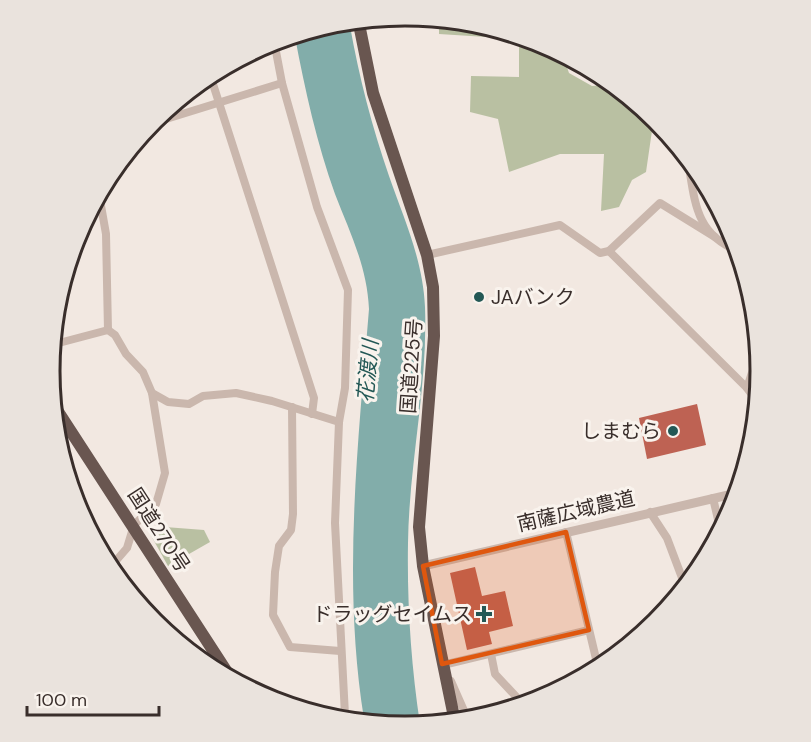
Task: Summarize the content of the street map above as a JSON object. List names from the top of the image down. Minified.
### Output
{"streets":{"highway":["国道225号","国道270号"],"street":["南薩広域農道"]},"crossings":[["国道225号","南薩広域農道"]],"water":["花渡川"],"places":{"other":["JAバンク","しまむら"],"health":["ドラッグセイムス"]},"scale_bar":"100 m"}
